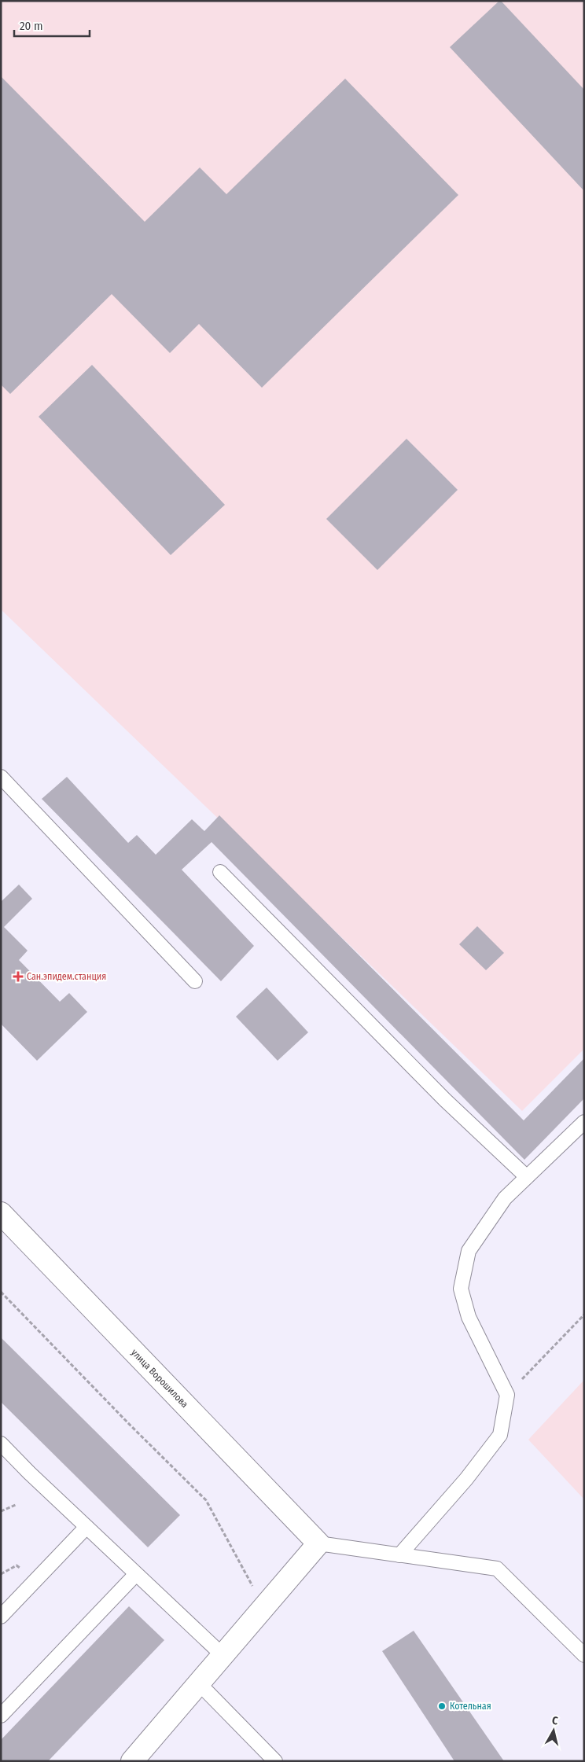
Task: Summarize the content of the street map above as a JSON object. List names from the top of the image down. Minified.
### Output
{"streets":{"street":["улица Ворошилова"]},"places":{"health":["Сан.эпидем.станция"],"other":["Котельная"]},"scale_bar":"20 m","north":"top"}
